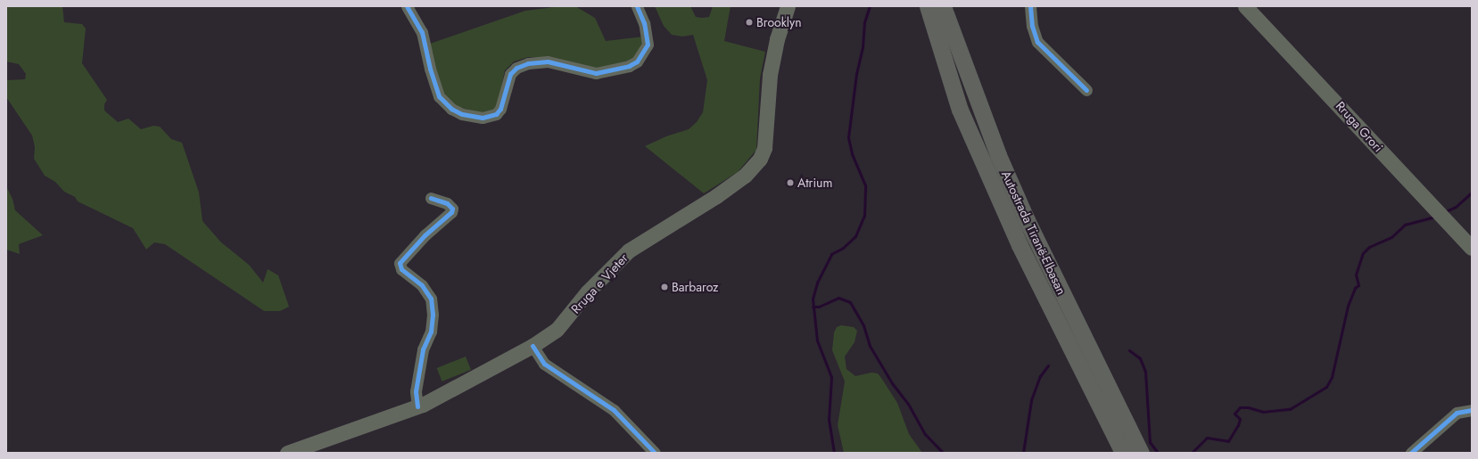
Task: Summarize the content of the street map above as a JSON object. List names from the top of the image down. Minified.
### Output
{"streets":{"highway":["Autostrada Tiranë-Elbasan"],"main road":["Rruga Grori","Rruga e Vjeter"]},"places":["Brooklyn","Atrium","Barbaroz"]}
